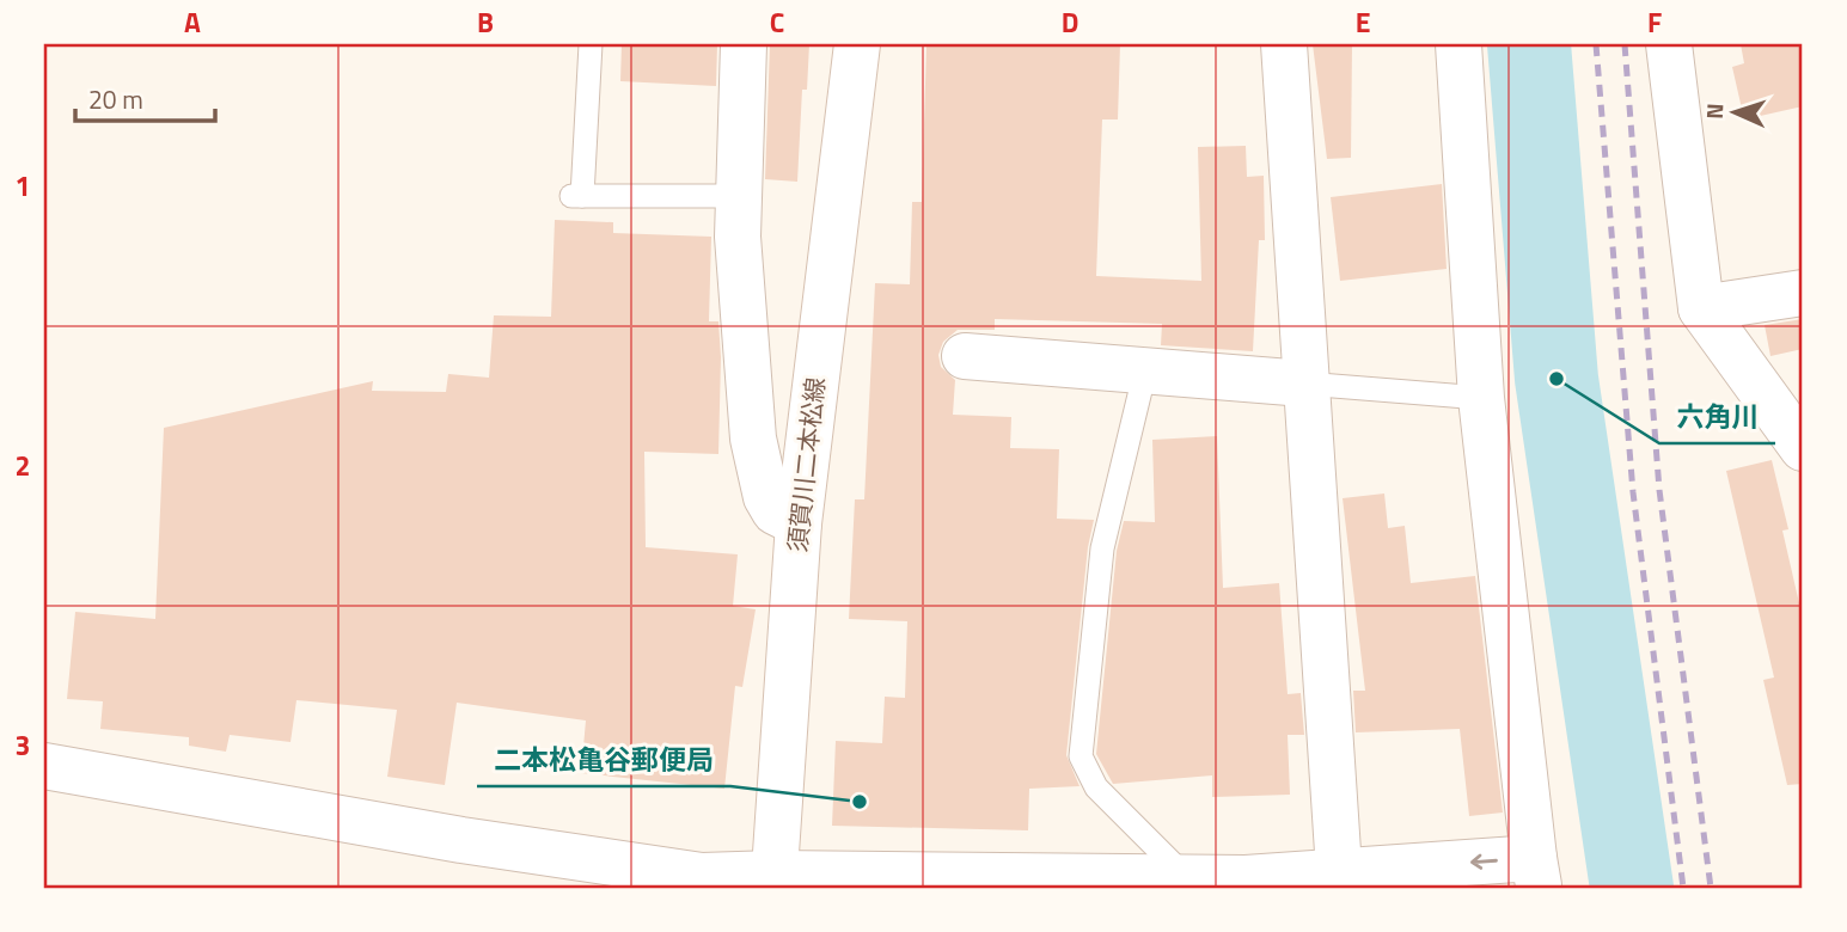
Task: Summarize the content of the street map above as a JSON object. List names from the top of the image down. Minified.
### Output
{"streets":{"street":["須賀川二本松線"]},"places":["六角川","二本松亀谷郵便局"],"scale_bar":"20 m","north":"left","grid":{"columns":["A","B","C","D","E","F"],"rows":["1","2","3"]}}
